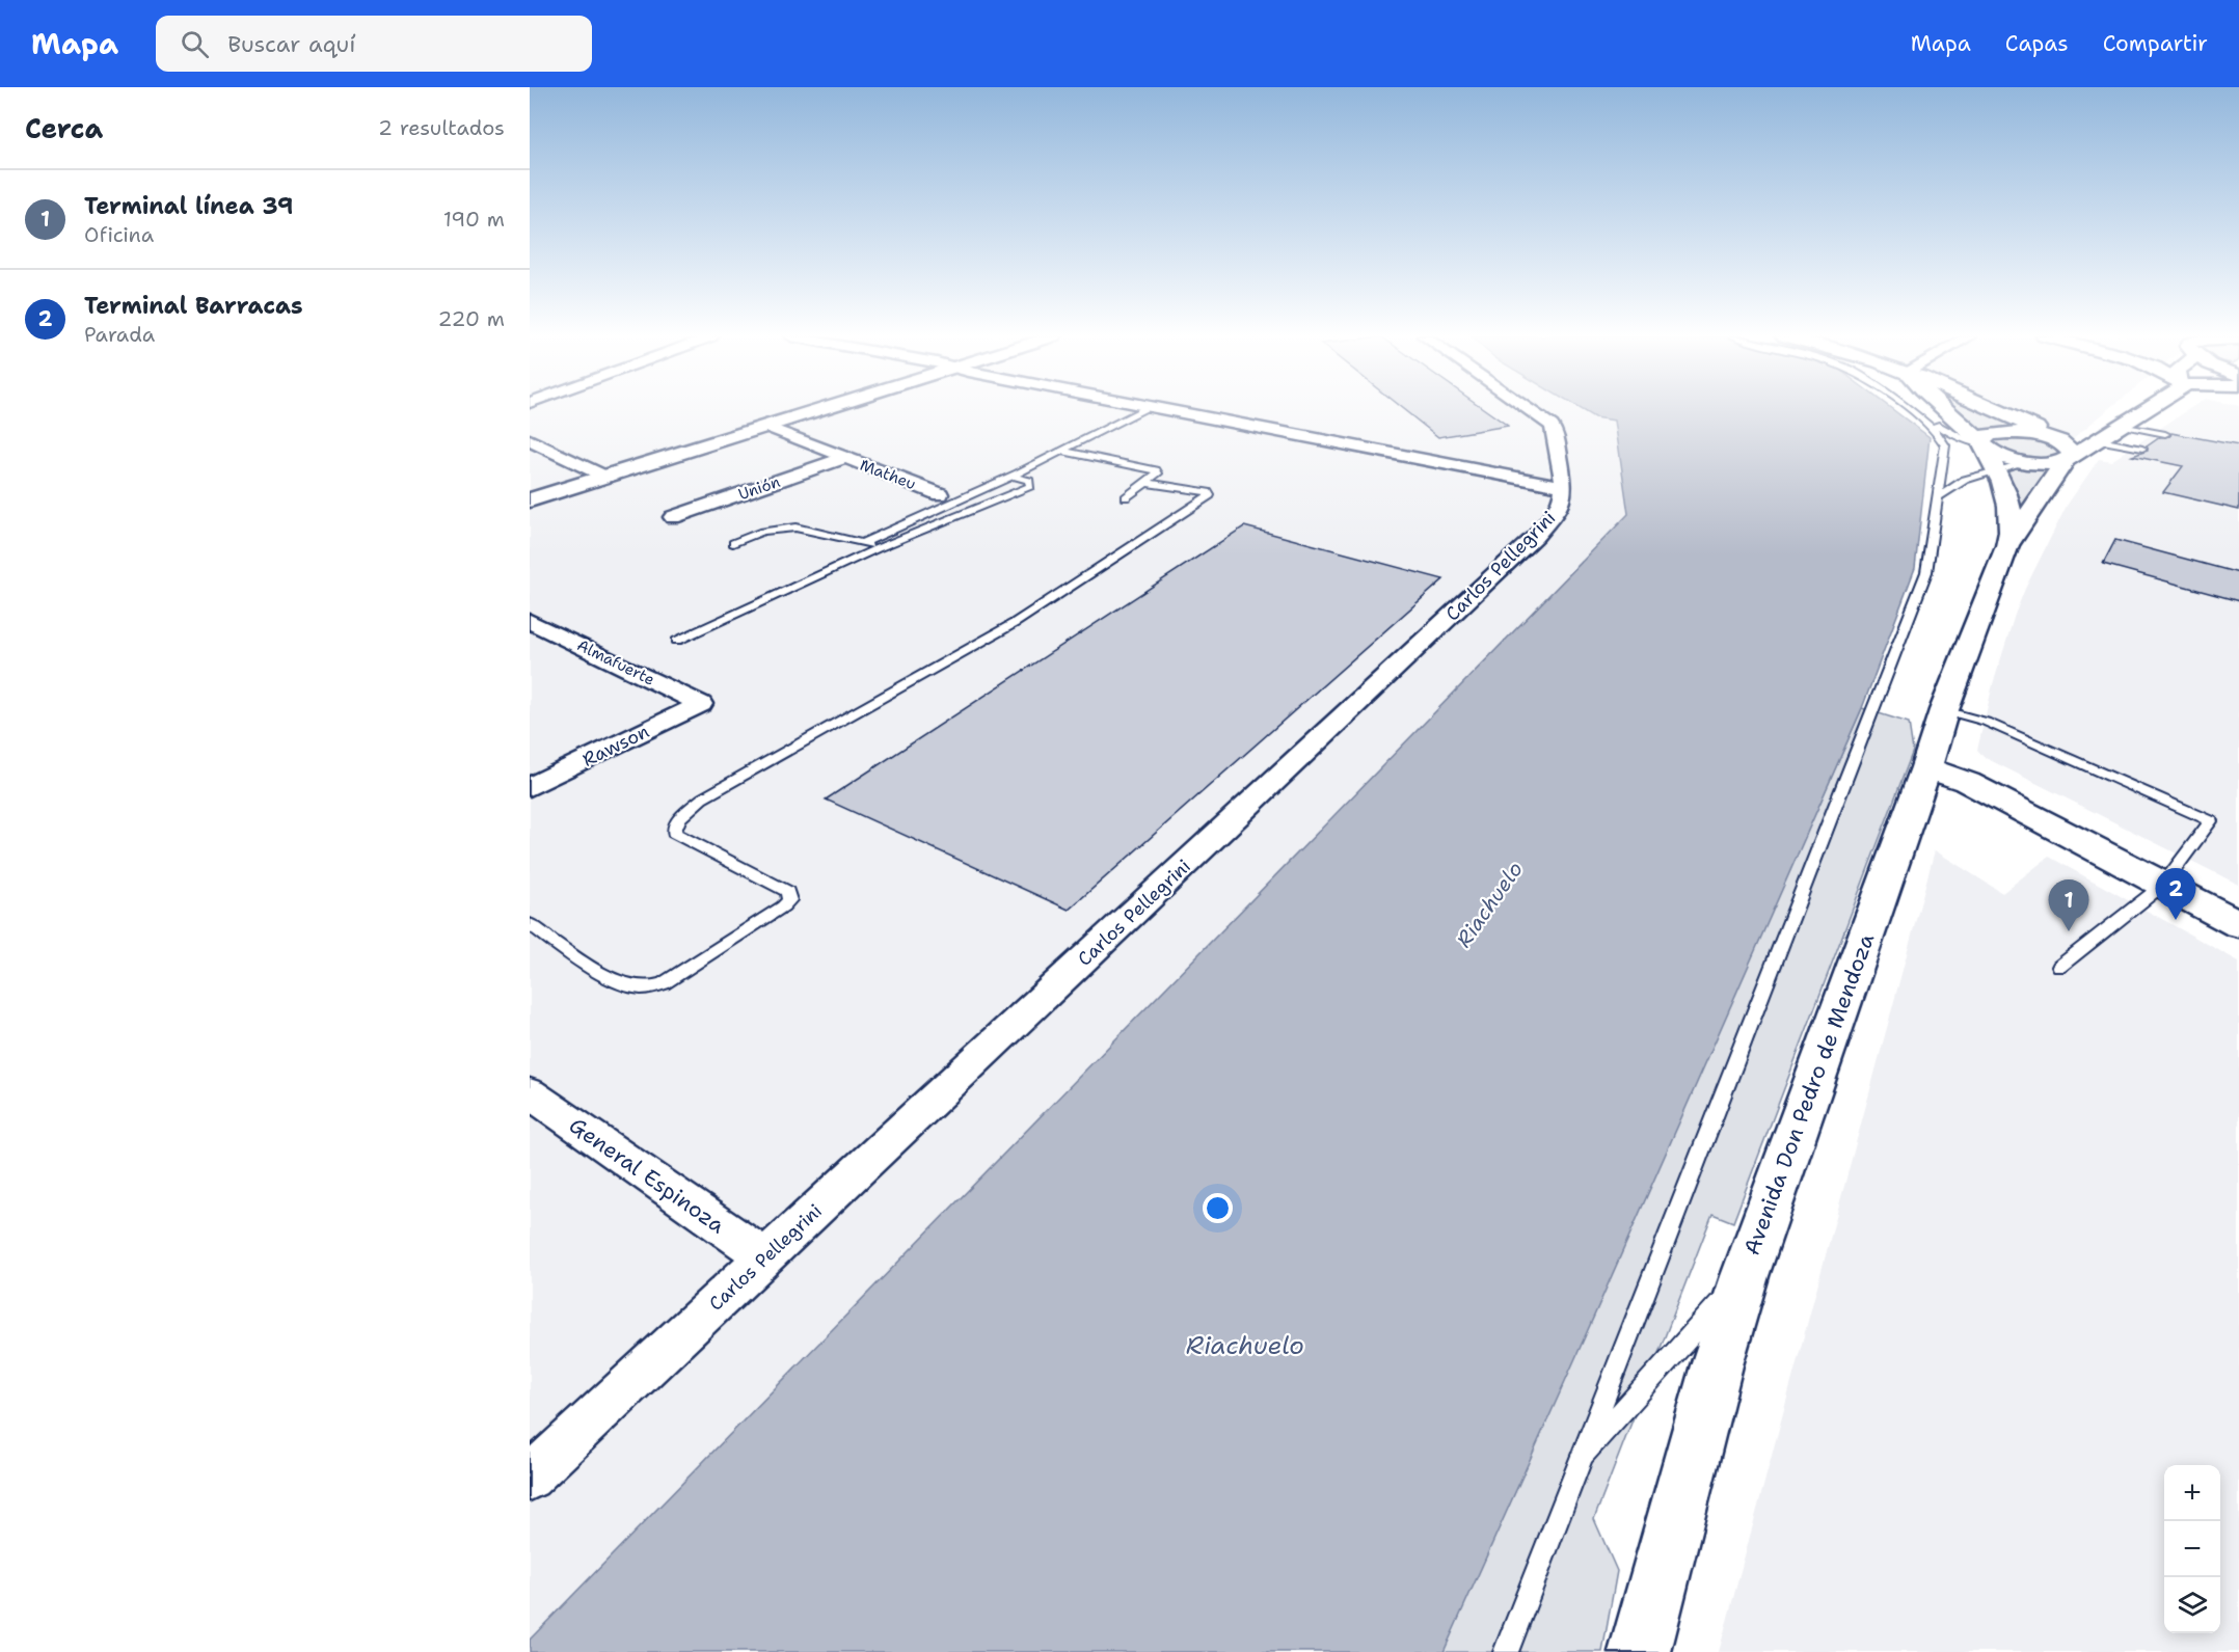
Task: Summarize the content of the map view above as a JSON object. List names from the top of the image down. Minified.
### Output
{"streets":{"main road":["Avenida Don Pedro de Mendoza"],"street":["Matheu","Unión","Carlos Pellegrini","Almafuerte","Rawson","General Espinoza"]},"crossings":[["Matheu","Unión"],["Carlos Pellegrini","General Espinoza"],["Almafuerte","Rawson"]],"water":["Riachuelo"],"page":{"header":"Mapa","search":"Buscar aquí","nav":["Mapa","Capas","Compartir"],"heading":["Cerca","2 resultados"],"list":[{"mark":"1","name":"Terminal línea 39","note":"Oficina","value":"190 m"},{"mark":"2","name":"Terminal Barracas","note":"Parada","value":"220 m"}],"pins":["2","1"],"map_buttons":["+","−"]}}
